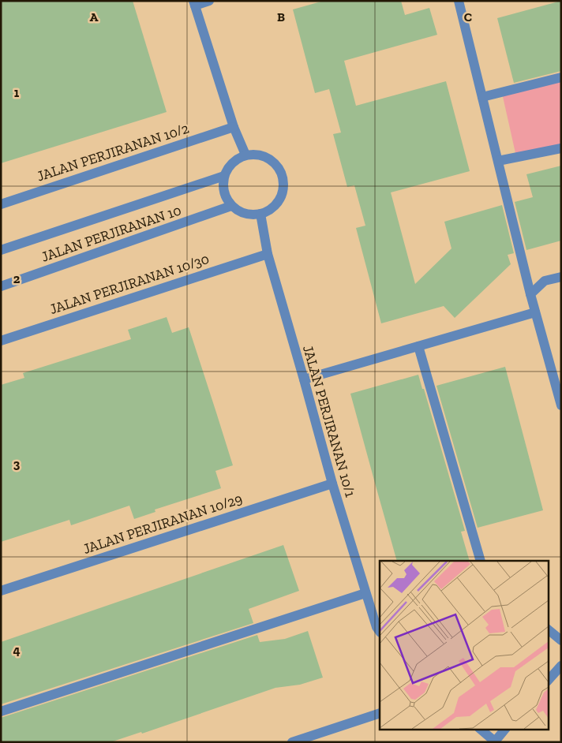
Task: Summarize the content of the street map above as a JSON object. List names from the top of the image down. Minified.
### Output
{"streets":{"street":["JALAN PERJIRANAN 10/2","JALAN PERJIRANAN 10","JALAN PERJIRANAN 10/30","JALAN PERJIRANAN 10/1","JALAN PERJIRANAN 10/29"]},"crossings":[["JALAN PERJIRANAN 10","JALAN PERJIRANAN 10/1"],["JALAN PERJIRANAN 10/30","JALAN PERJIRANAN 10/1"],["JALAN PERJIRANAN 10/1","JALAN PERJIRANAN 10/29"]],"grid":{"columns":["A","B","C"],"rows":["1","2","3","4"]}}
